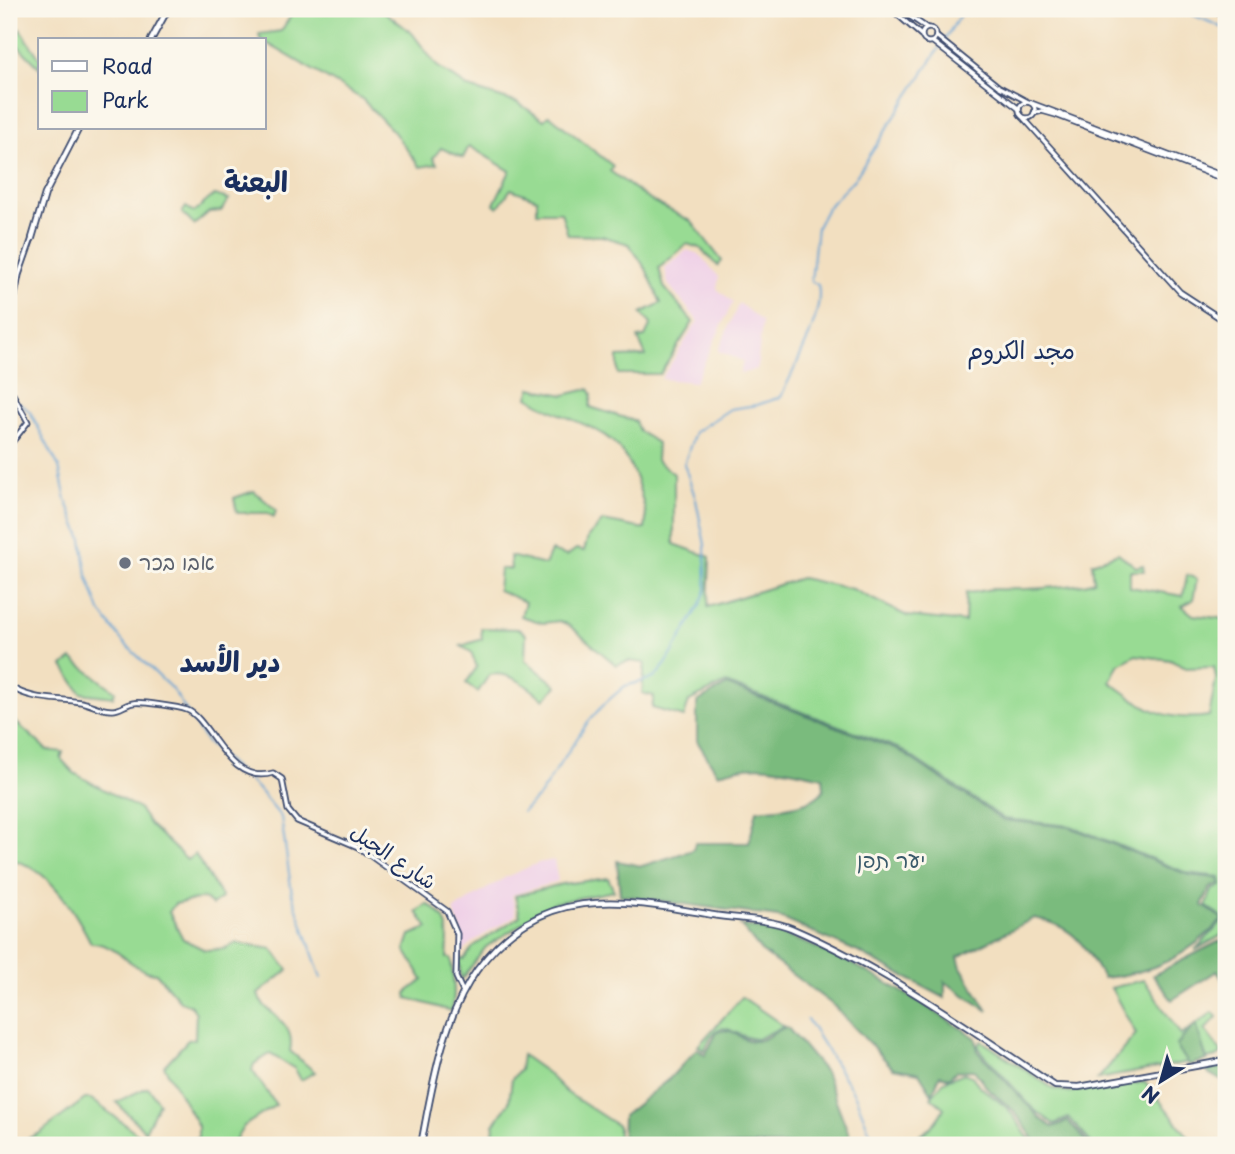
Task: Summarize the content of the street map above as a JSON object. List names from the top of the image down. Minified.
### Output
{"streets":{"street":["شارع الجبل"]},"districts":["البعنة","مجد الكروم","دير الأسد"],"parks":["יער תפן"],"places":["אבו בכר"],"legend":["Road","Park"],"north":"bottom left"}
